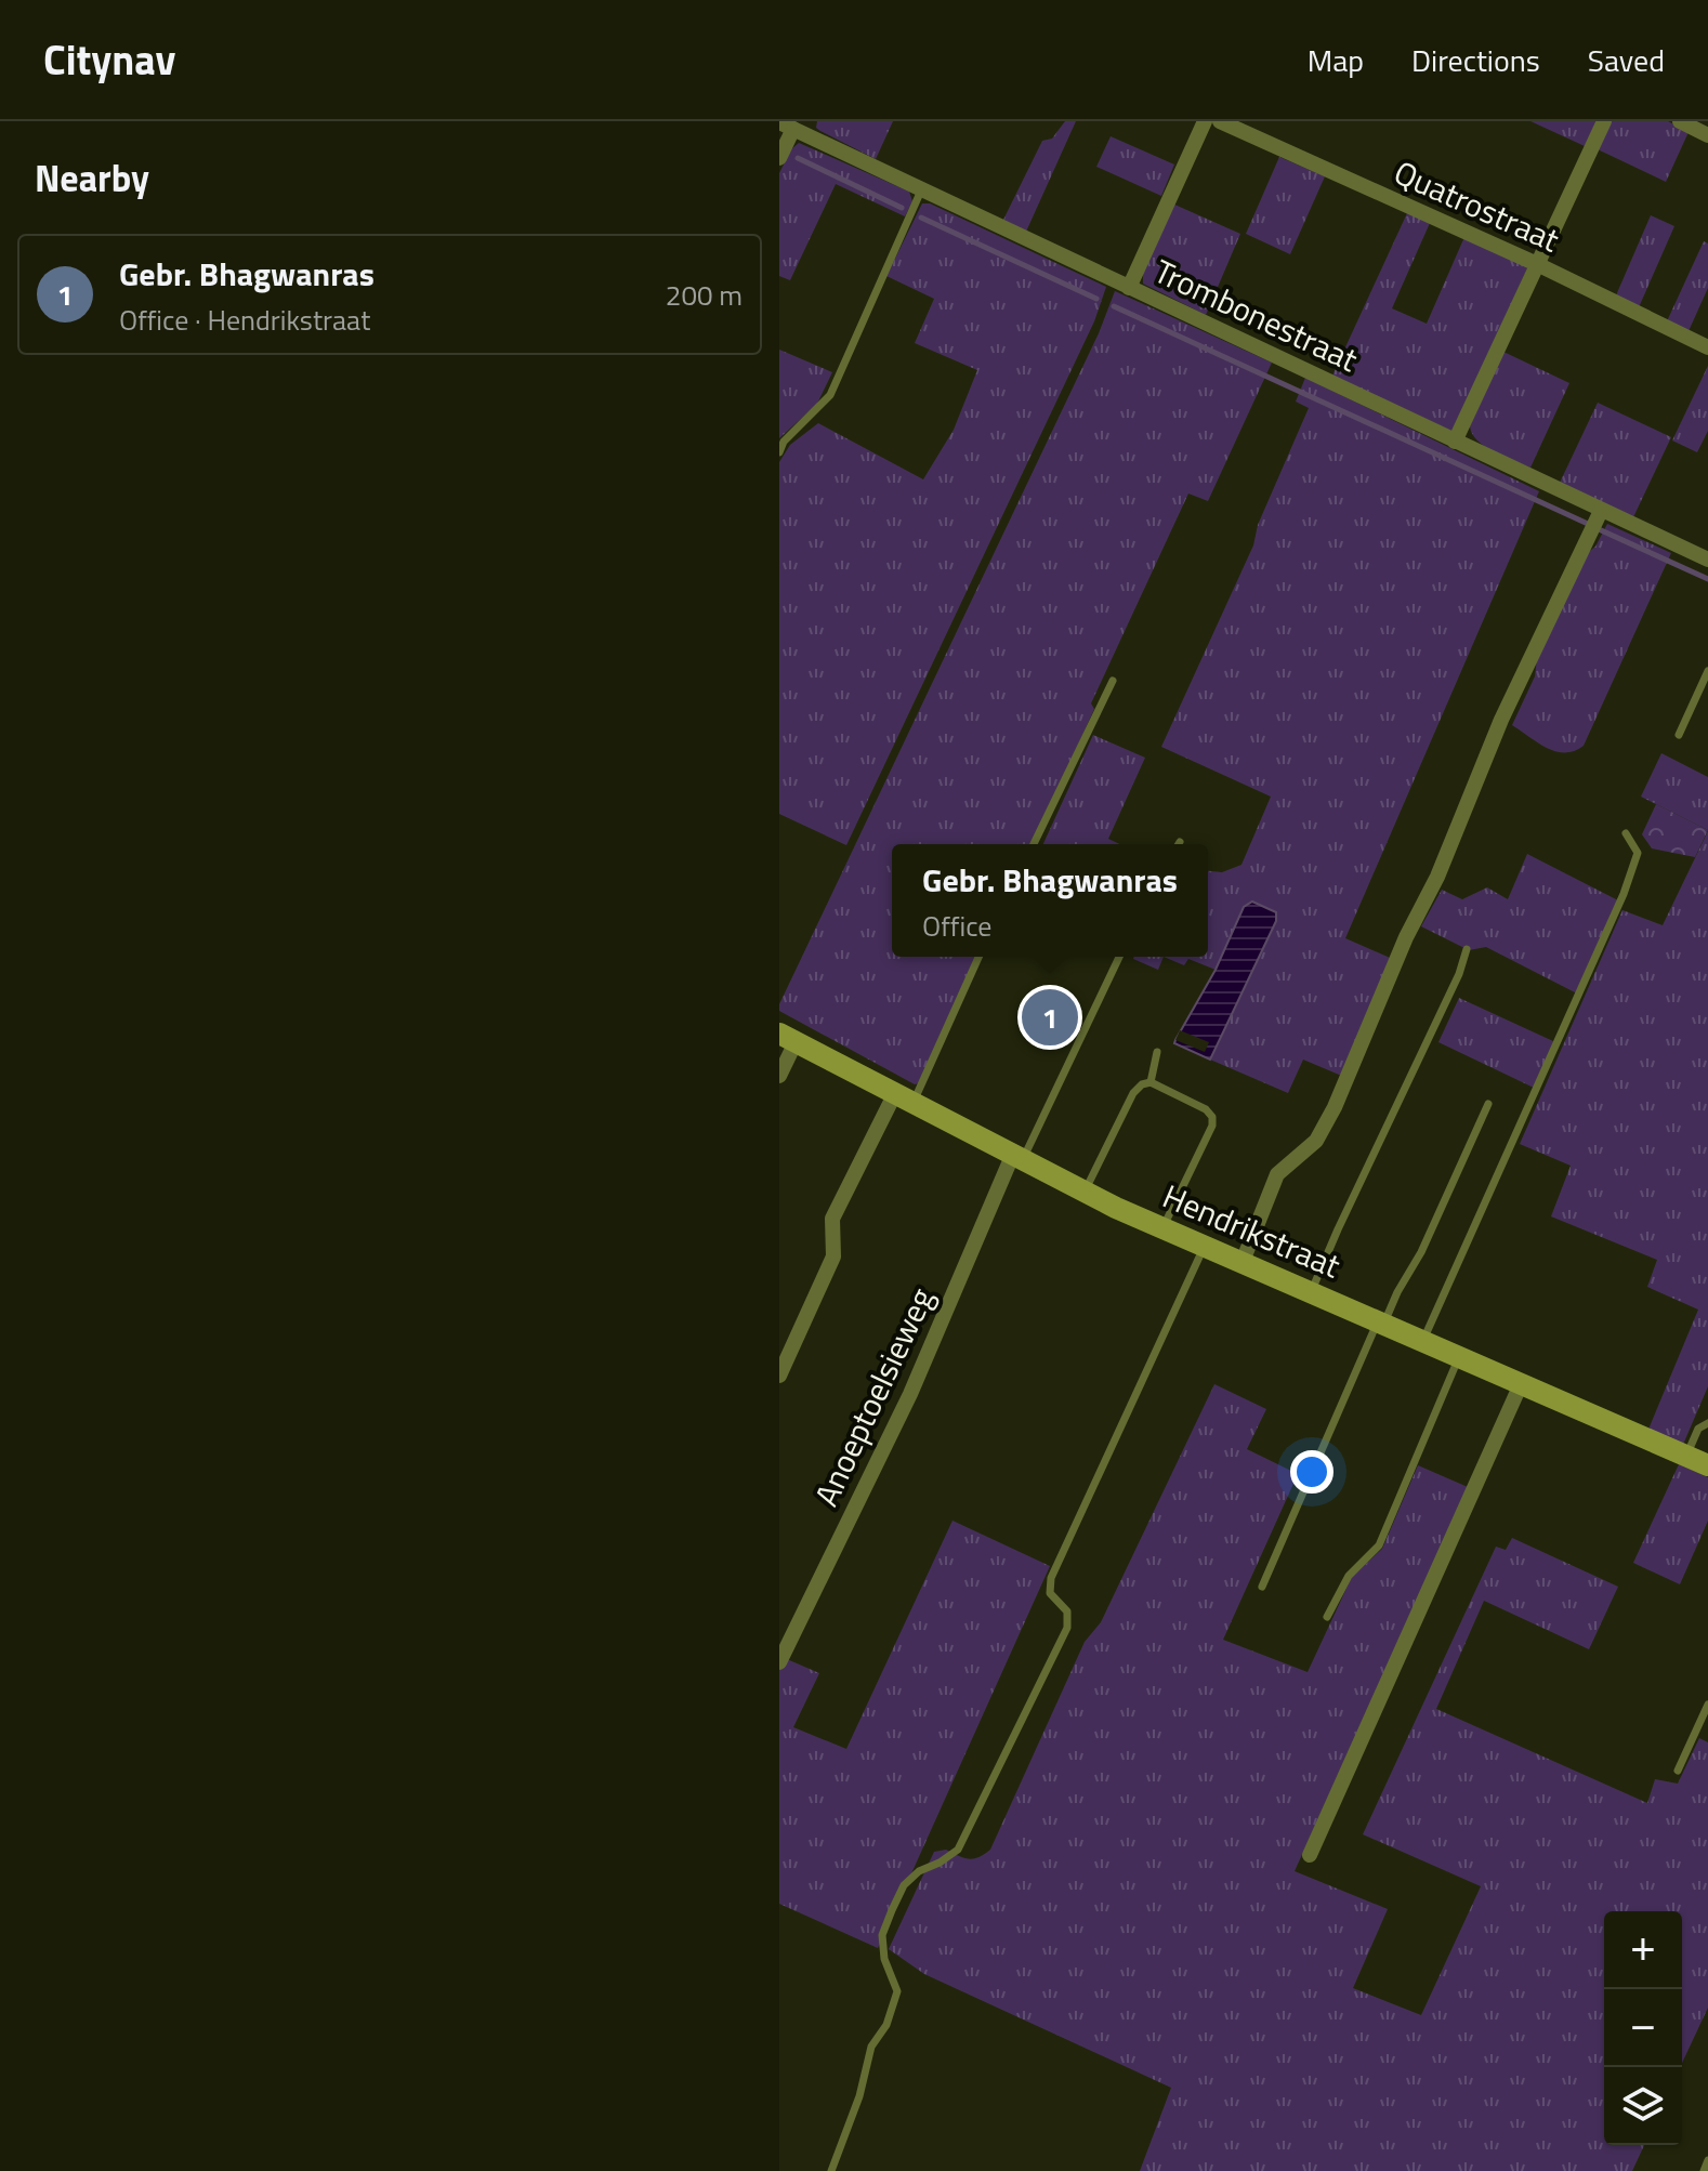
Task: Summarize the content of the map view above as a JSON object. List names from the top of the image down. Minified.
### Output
{"streets":{"street":["Quatrostraat","Trombonestraat","Hendrikstraat","Anoeptoelsieweg"]},"crossings":[["Hendrikstraat","Anoeptoelsieweg"]],"page":{"header":"Citynav","nav":["Map","Directions","Saved"],"heading":"Nearby","list":[{"mark":"1","name":"Gebr. Bhagwanras","note":"Office · Hendrikstraat","value":"200 m"}],"popup":["Gebr. Bhagwanras","Office"],"pins":"1","map_buttons":["+","−"]}}
